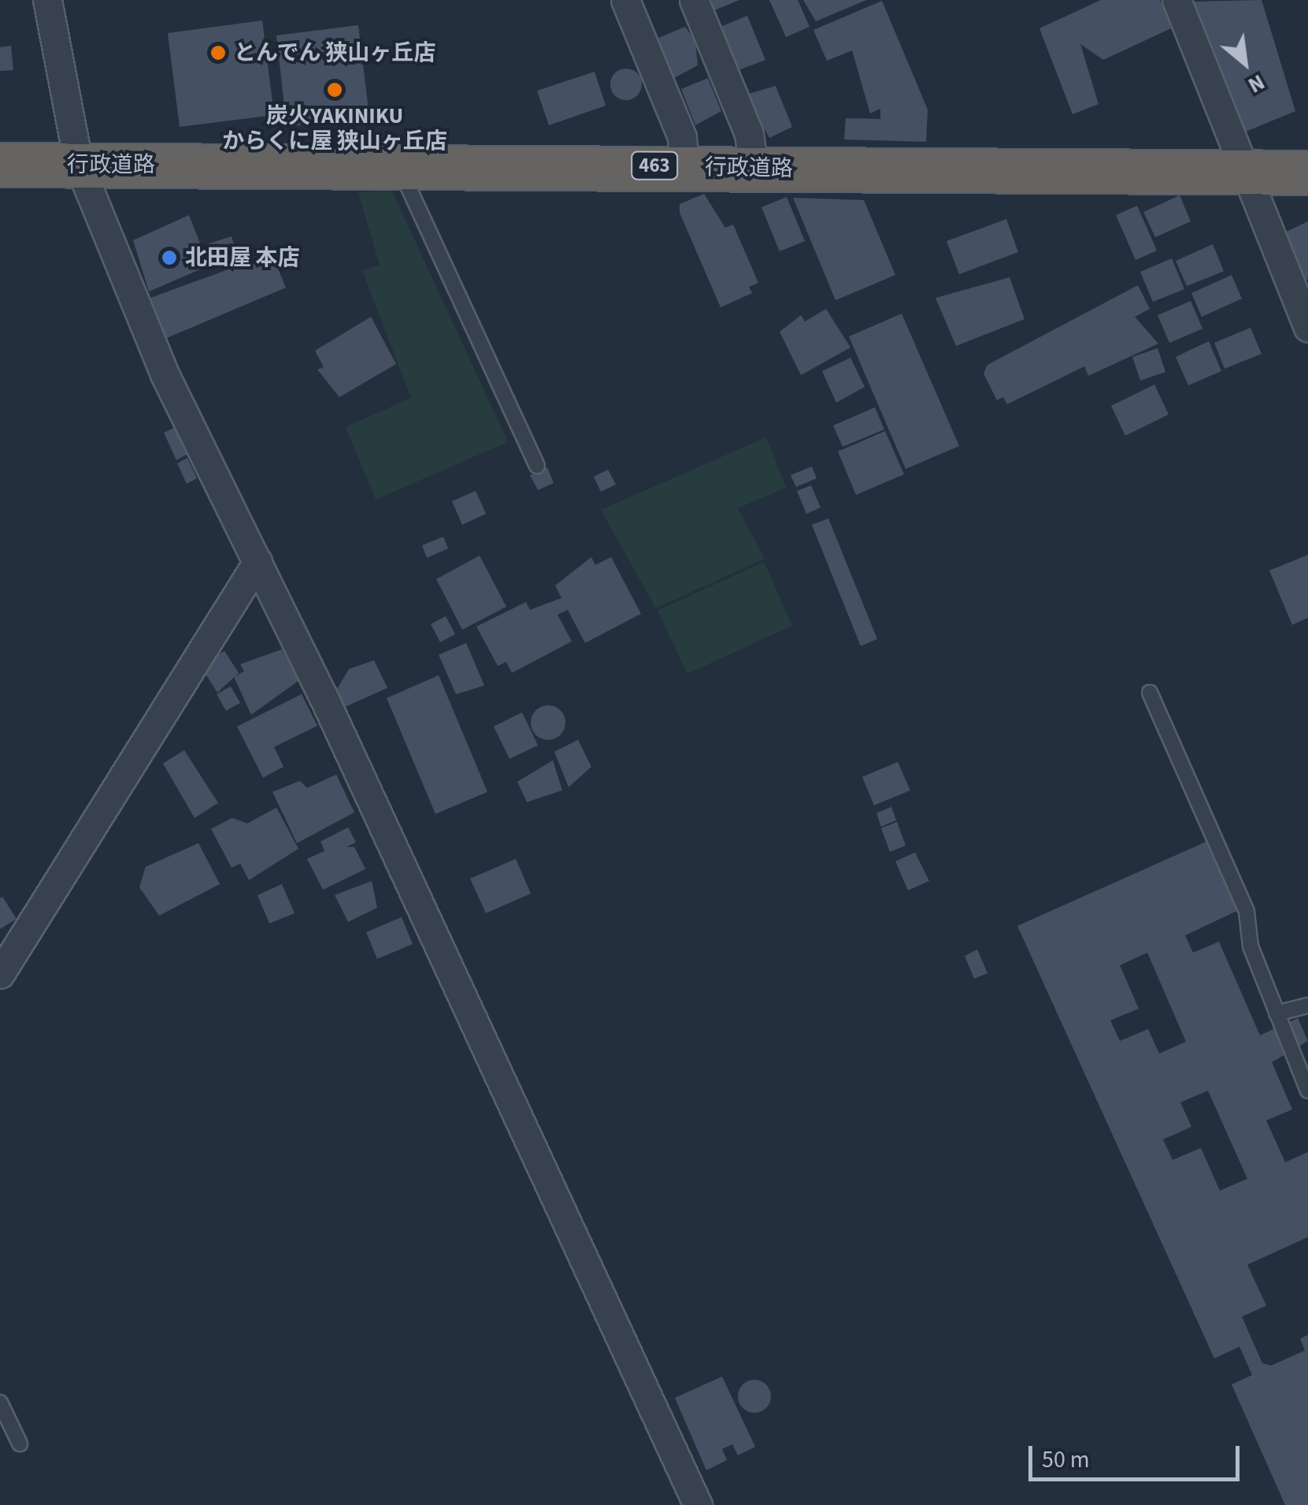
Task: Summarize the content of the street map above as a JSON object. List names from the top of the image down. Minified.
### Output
{"streets":{"highway":["行政道路","463"]},"places":["とんでん 狭山ヶ丘店","炭火YAKINIKU からくに屋 狭山ヶ丘店","北田屋 本店"],"scale_bar":"50 m","north":"bottom right"}
